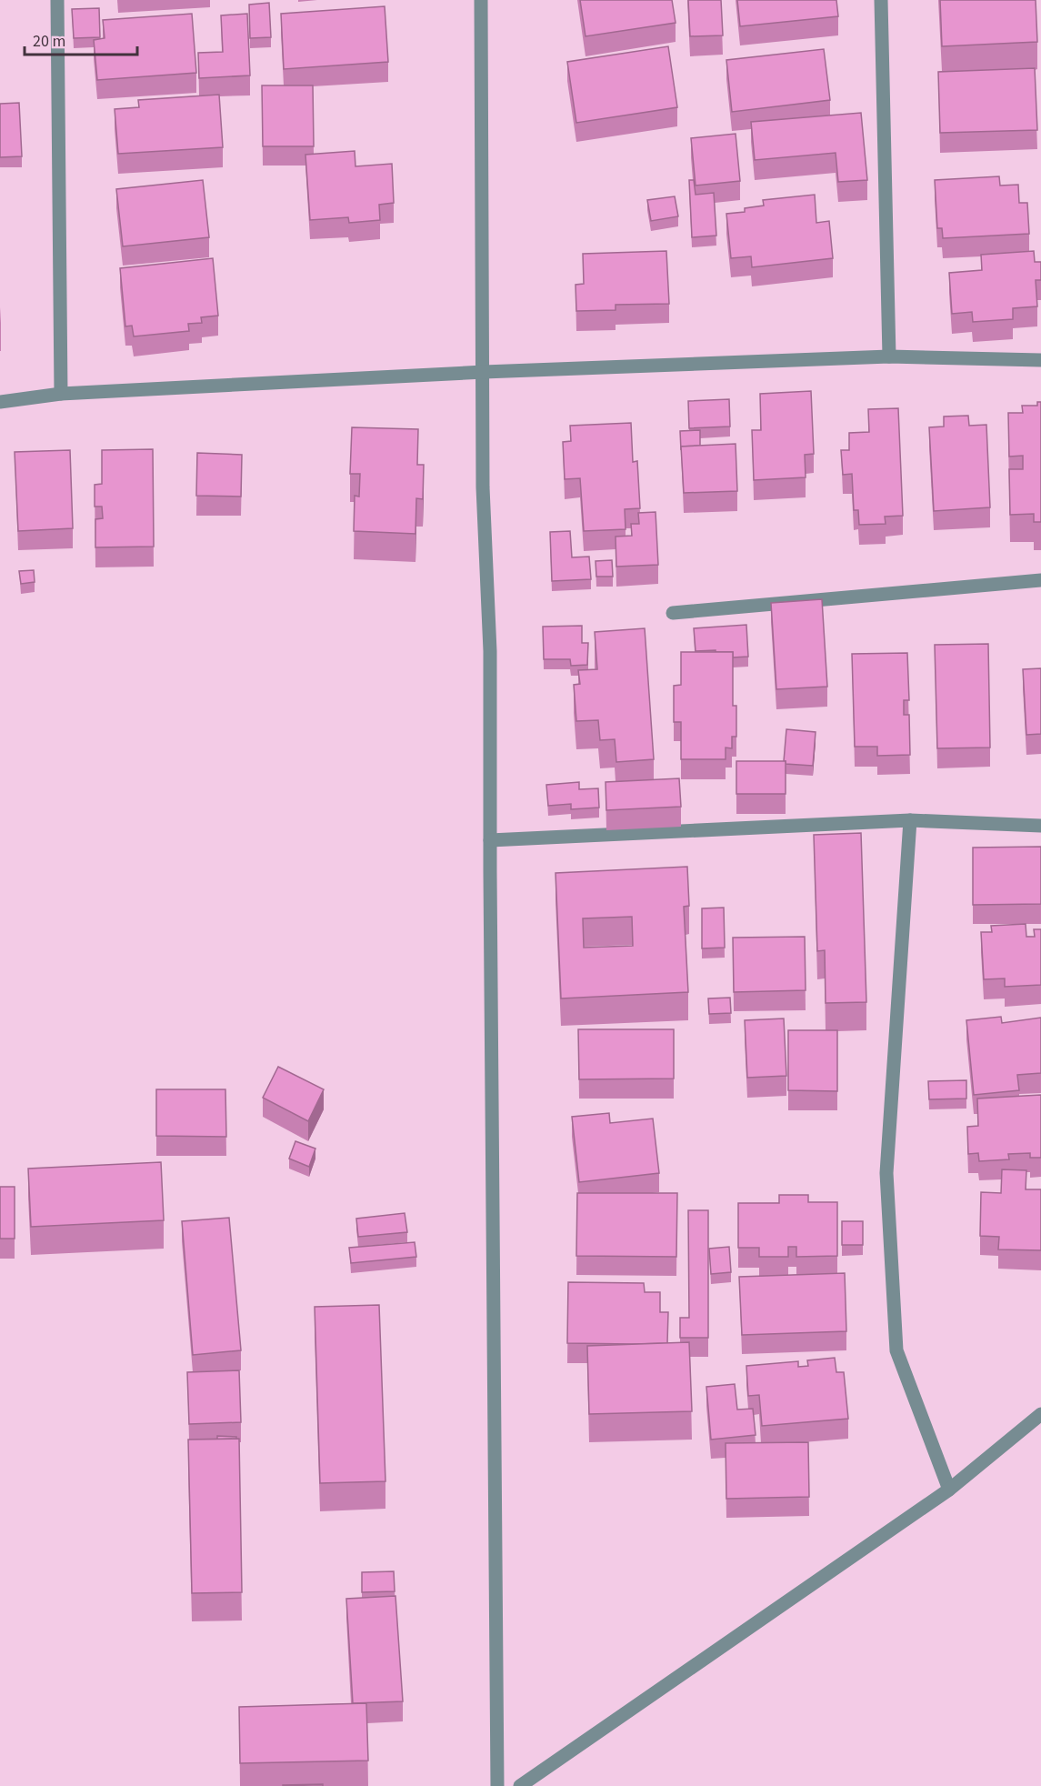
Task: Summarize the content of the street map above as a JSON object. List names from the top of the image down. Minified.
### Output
{"scale_bar":"20 m"}
